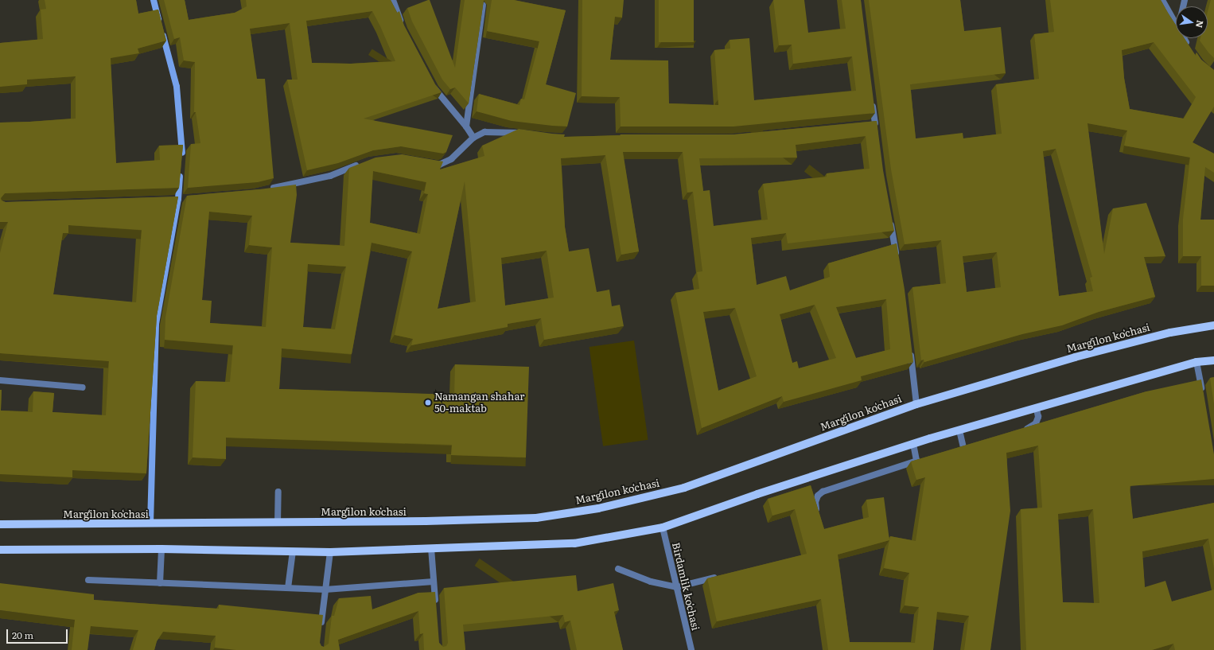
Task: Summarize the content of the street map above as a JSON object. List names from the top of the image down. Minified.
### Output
{"streets":{"main road":["Margʻilon koʻchasi"],"street":["Birdamlik koʻchasi"]},"places":["Namangan shahar 50-maktab"],"scale_bar":"20 m","north":"right"}
